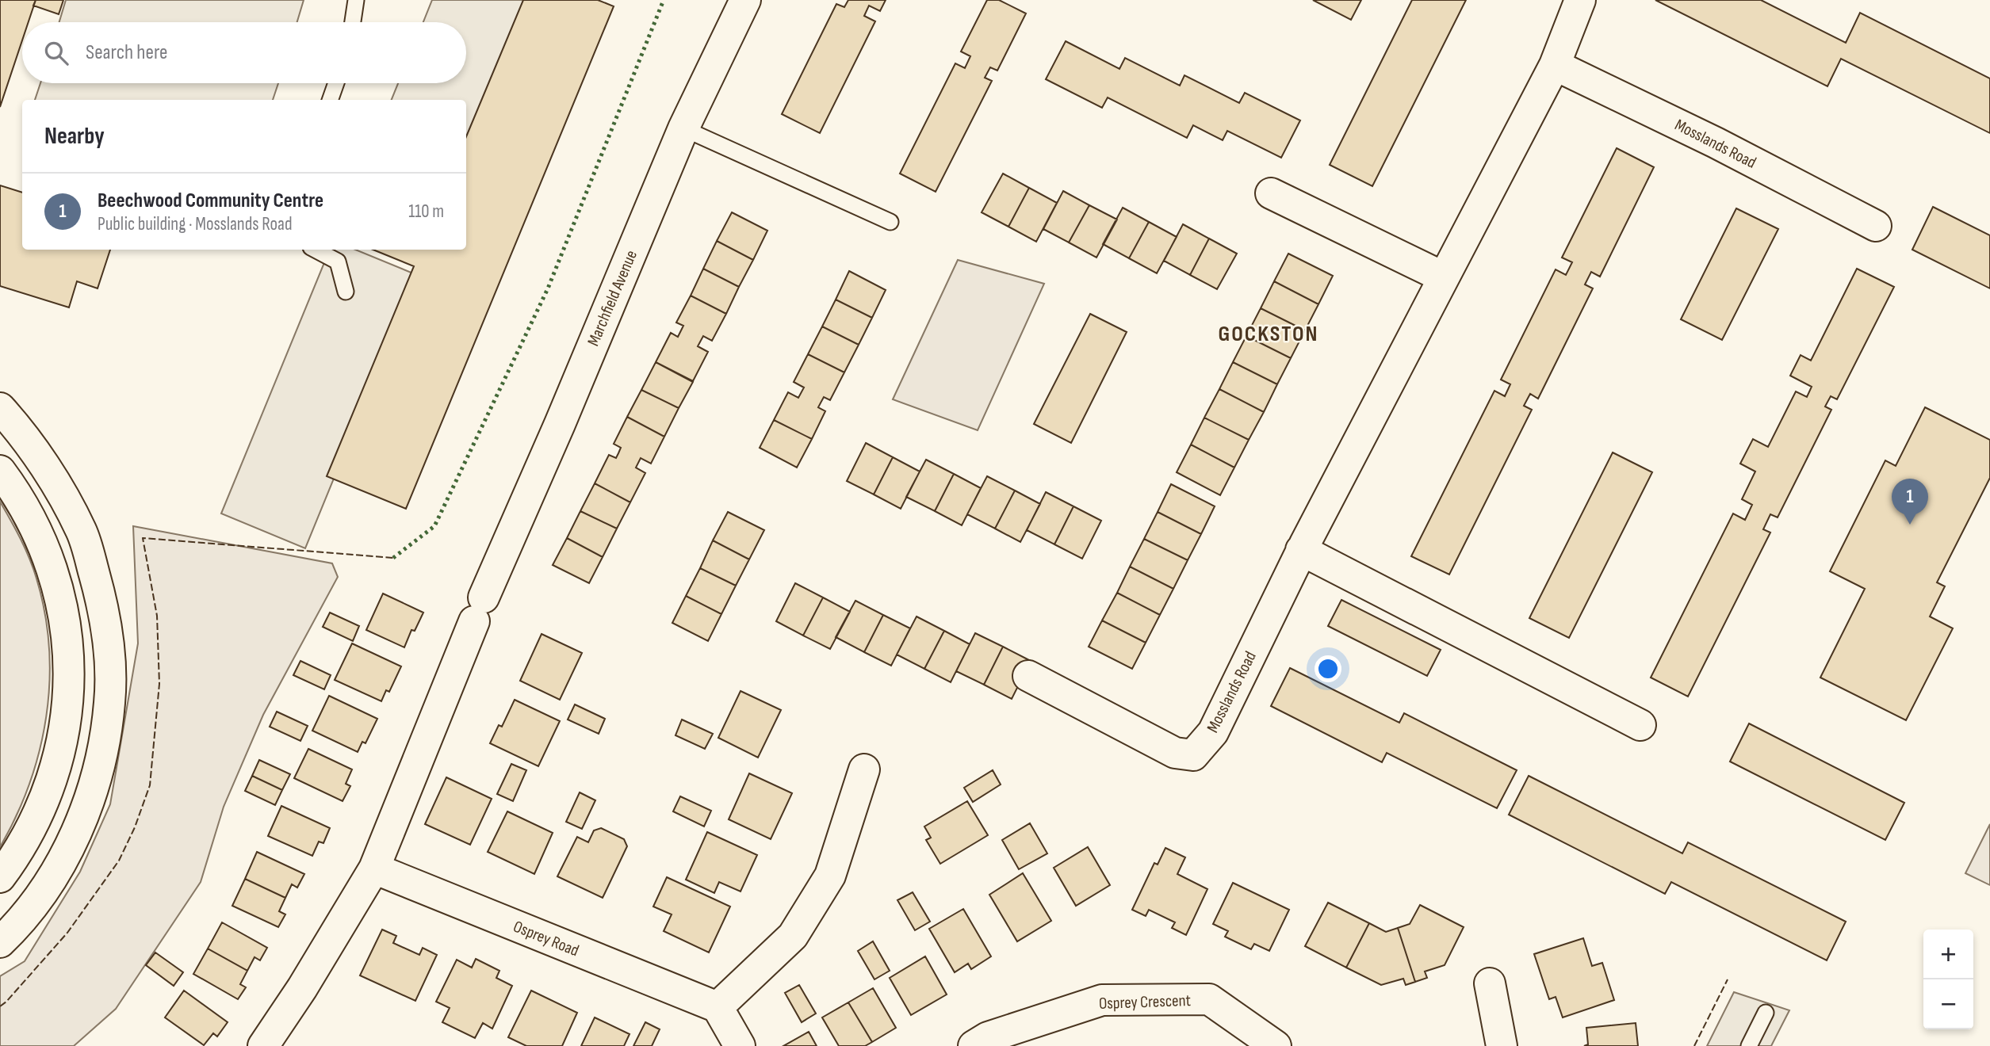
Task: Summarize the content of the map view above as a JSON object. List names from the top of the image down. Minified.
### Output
{"streets":{"main road":["Mosslands Road","Marchfield Avenue","Osprey Road","Osprey Crescent"]},"crossings":[["Marchfield Avenue","Osprey Road"]],"districts":["GOCKSTON"],"page":{"search":"Search here","heading":"Nearby","list":[{"mark":"1","name":"Beechwood Community Centre","note":"Public building · Mosslands Road","value":"110 m"}],"pins":"1","map_buttons":["+","−"]}}
